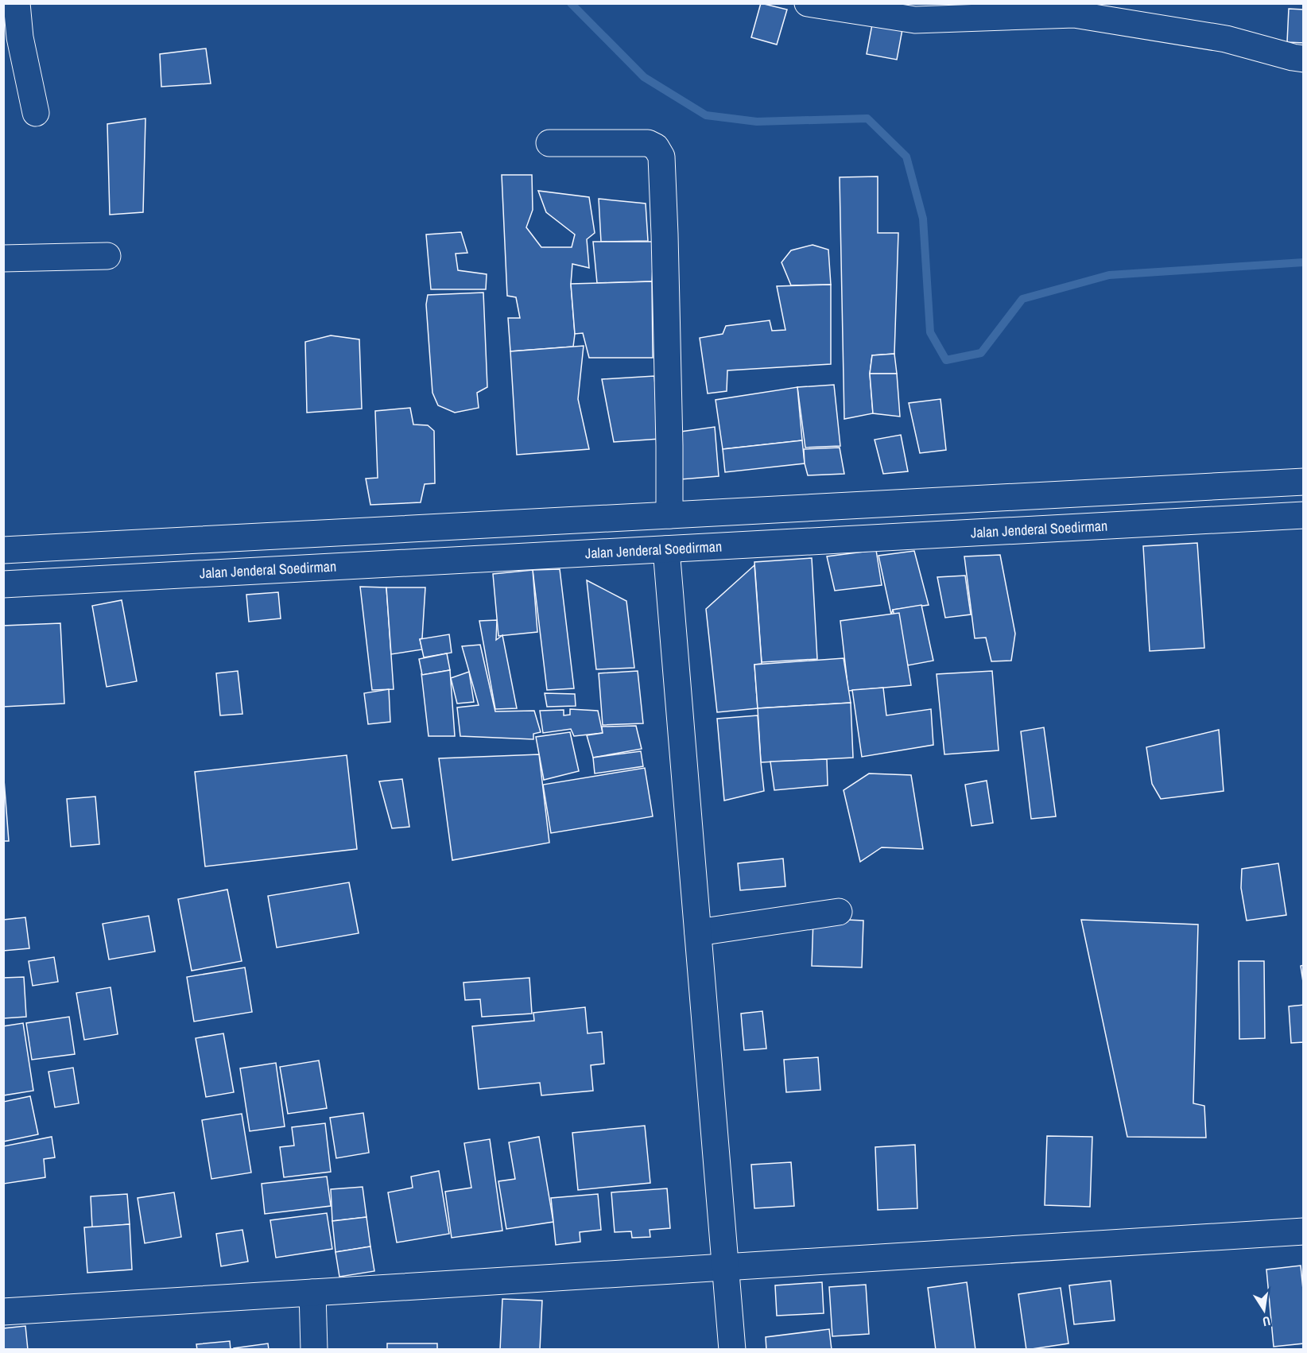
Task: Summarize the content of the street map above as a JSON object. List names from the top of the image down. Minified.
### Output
{"streets":{"main road":["Jalan Jenderal Soedirman"]},"north":"bottom"}
